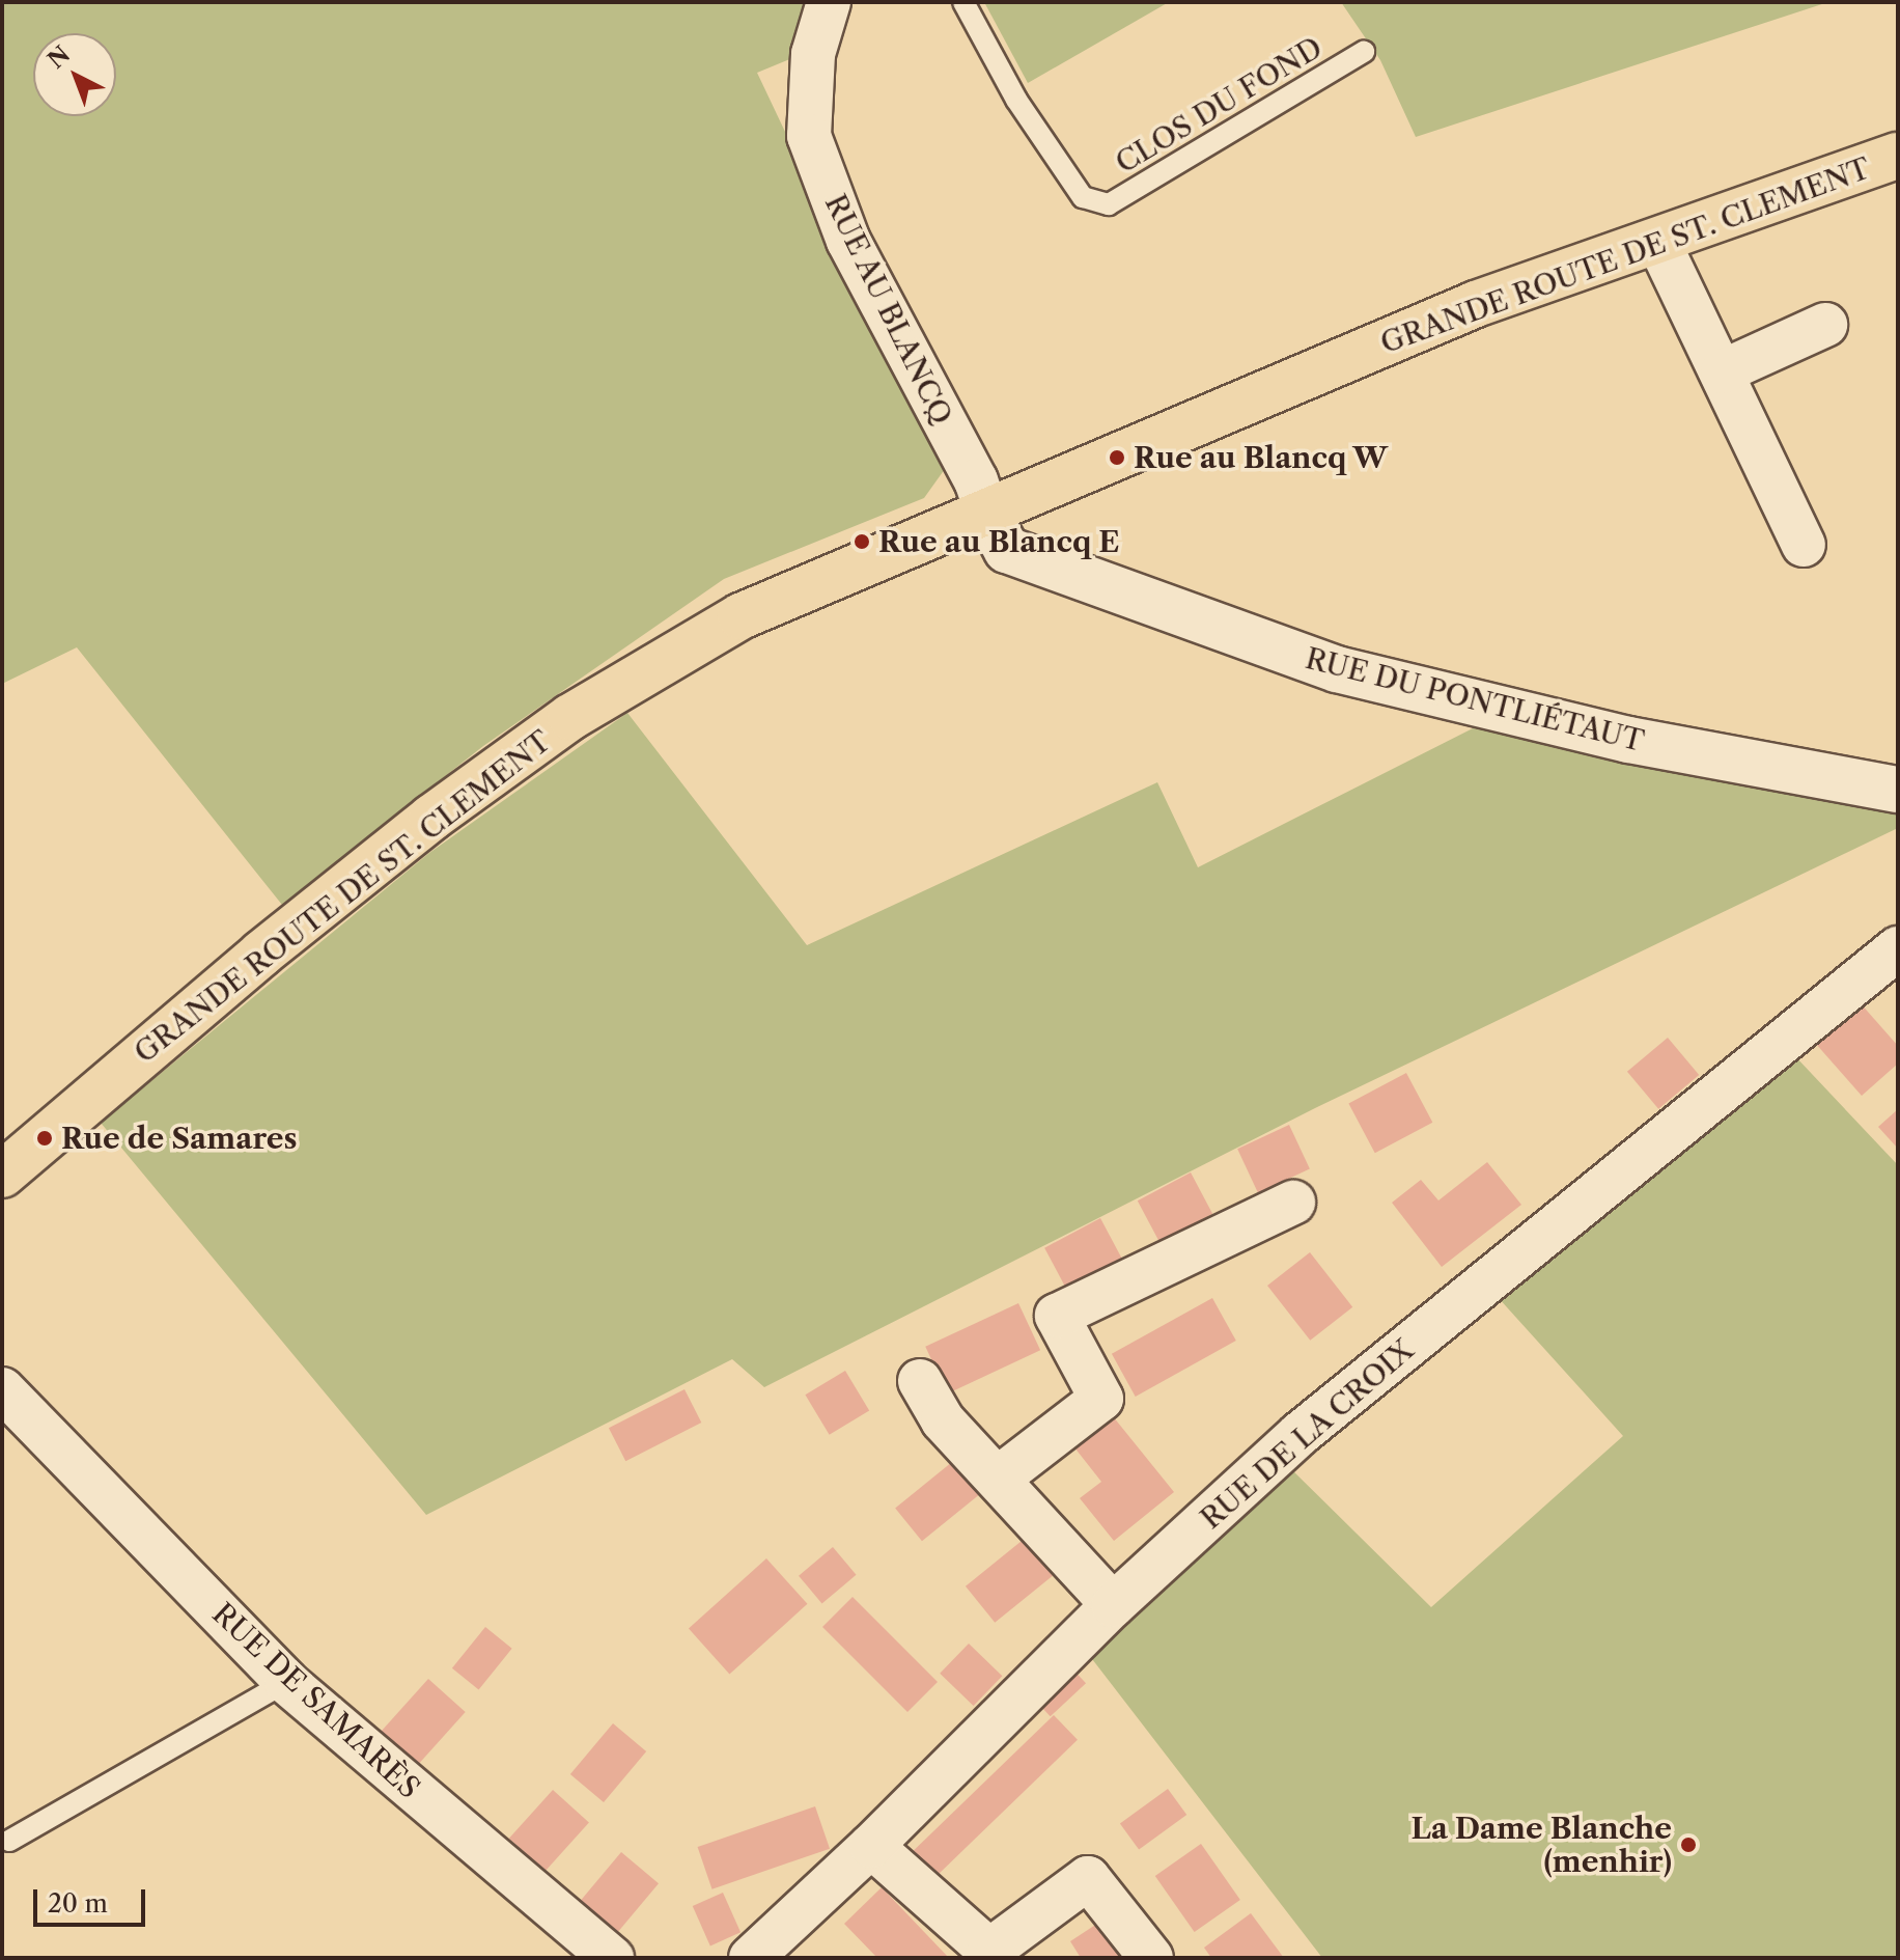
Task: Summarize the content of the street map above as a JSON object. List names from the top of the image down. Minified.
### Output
{"streets":{"main road":["GRANDE ROUTE DE ST. CLEMENT","RUE DU PONTLIÉTAUT"],"street":["RUE AU BLANCQ","RUE DE LA CROIX","RUE DE SAMARÈS"],"lane":["CLOS DU FOND"]},"crossings":[["GRANDE ROUTE DE ST. CLEMENT","RUE AU BLANCQ"],["GRANDE ROUTE DE ST. CLEMENT","RUE DU PONTLIÉTAUT"],["RUE AU BLANCQ","RUE DU PONTLIÉTAUT"]],"places":["Rue au Blancq W","Rue au Blancq E","Rue de Samares","La Dame Blanche (menhir)"],"scale_bar":"20 m","north":"top left"}
